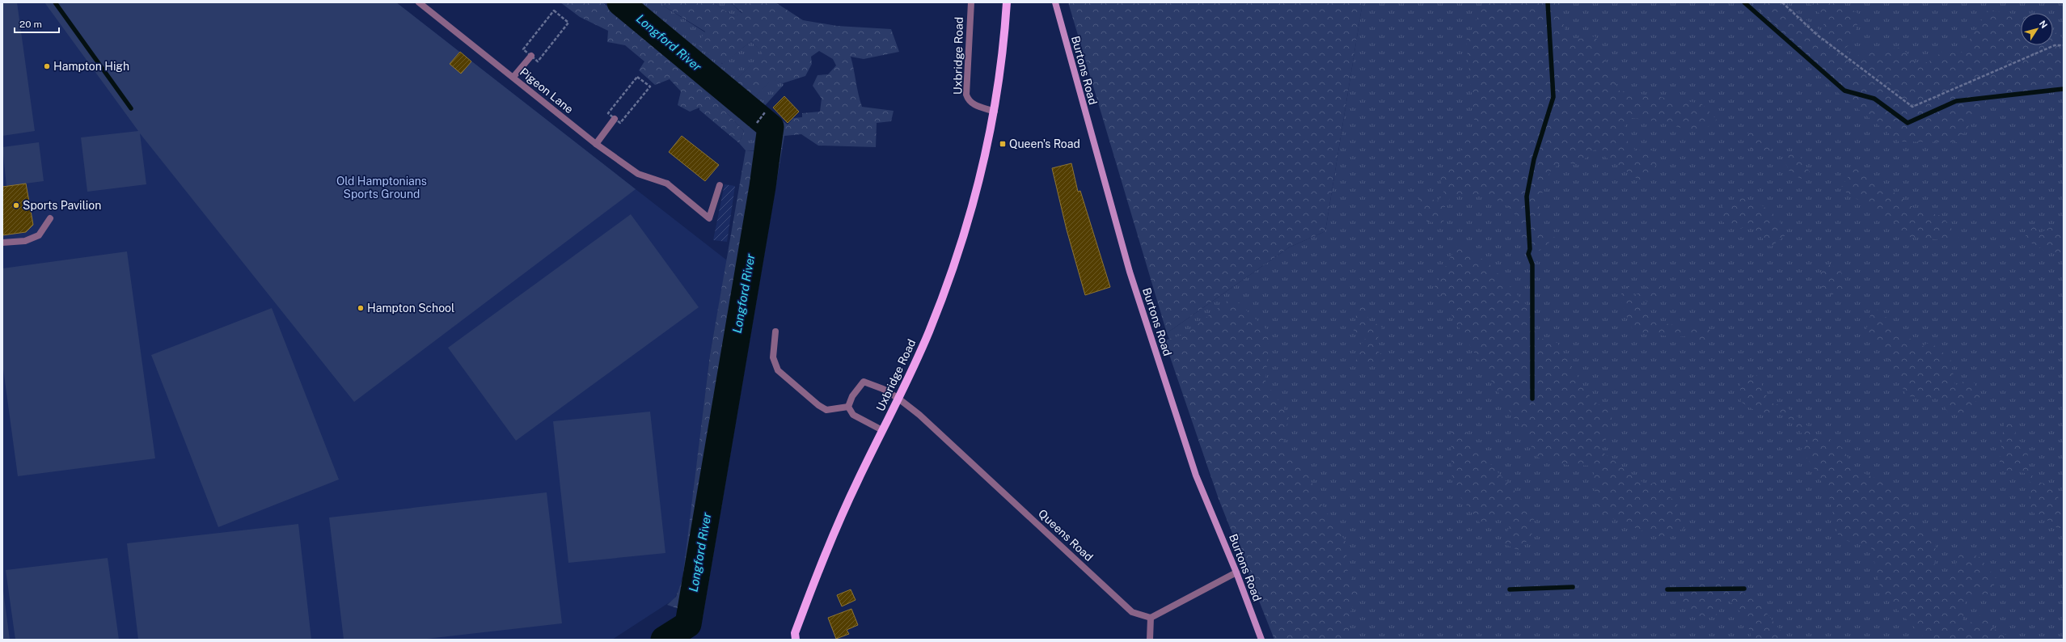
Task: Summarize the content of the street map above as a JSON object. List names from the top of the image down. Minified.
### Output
{"streets":{"main road":["Uxbridge Road"],"street":["Burtons Road","Pigeon Lane","Queens Road"]},"crossings":[["Uxbridge Road","Queens Road"]],"water":["Longford River"],"parks":["Old Hamptonians Sports Ground"],"places":{"other":["Hampton High","Sports Pavilion","Hampton School"],"transit":["Queen's Road"]},"scale_bar":"20 m","north":"top right"}
